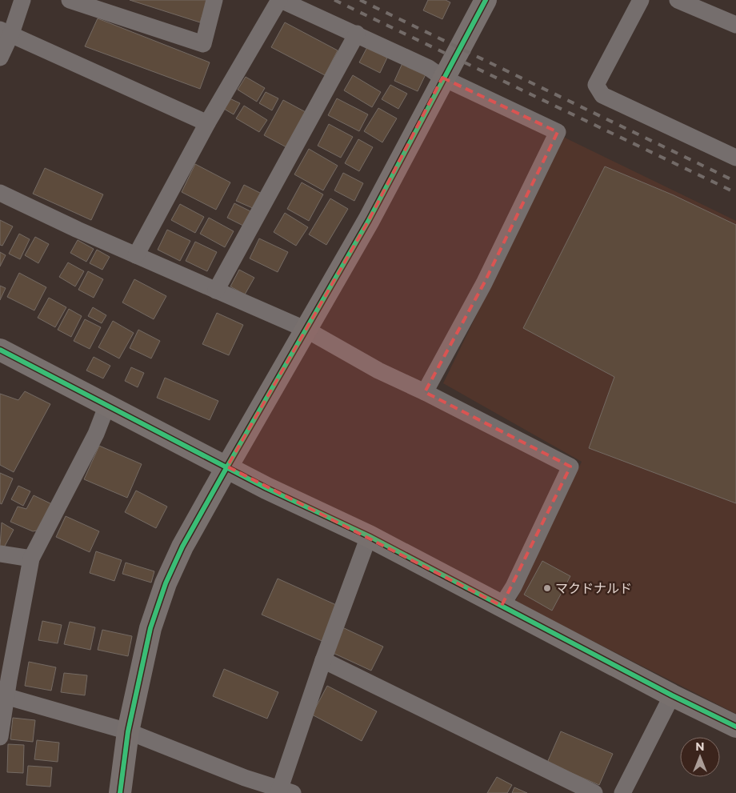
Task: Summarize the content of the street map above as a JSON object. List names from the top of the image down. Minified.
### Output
{"places":["マクドナルド"],"north":"top"}
